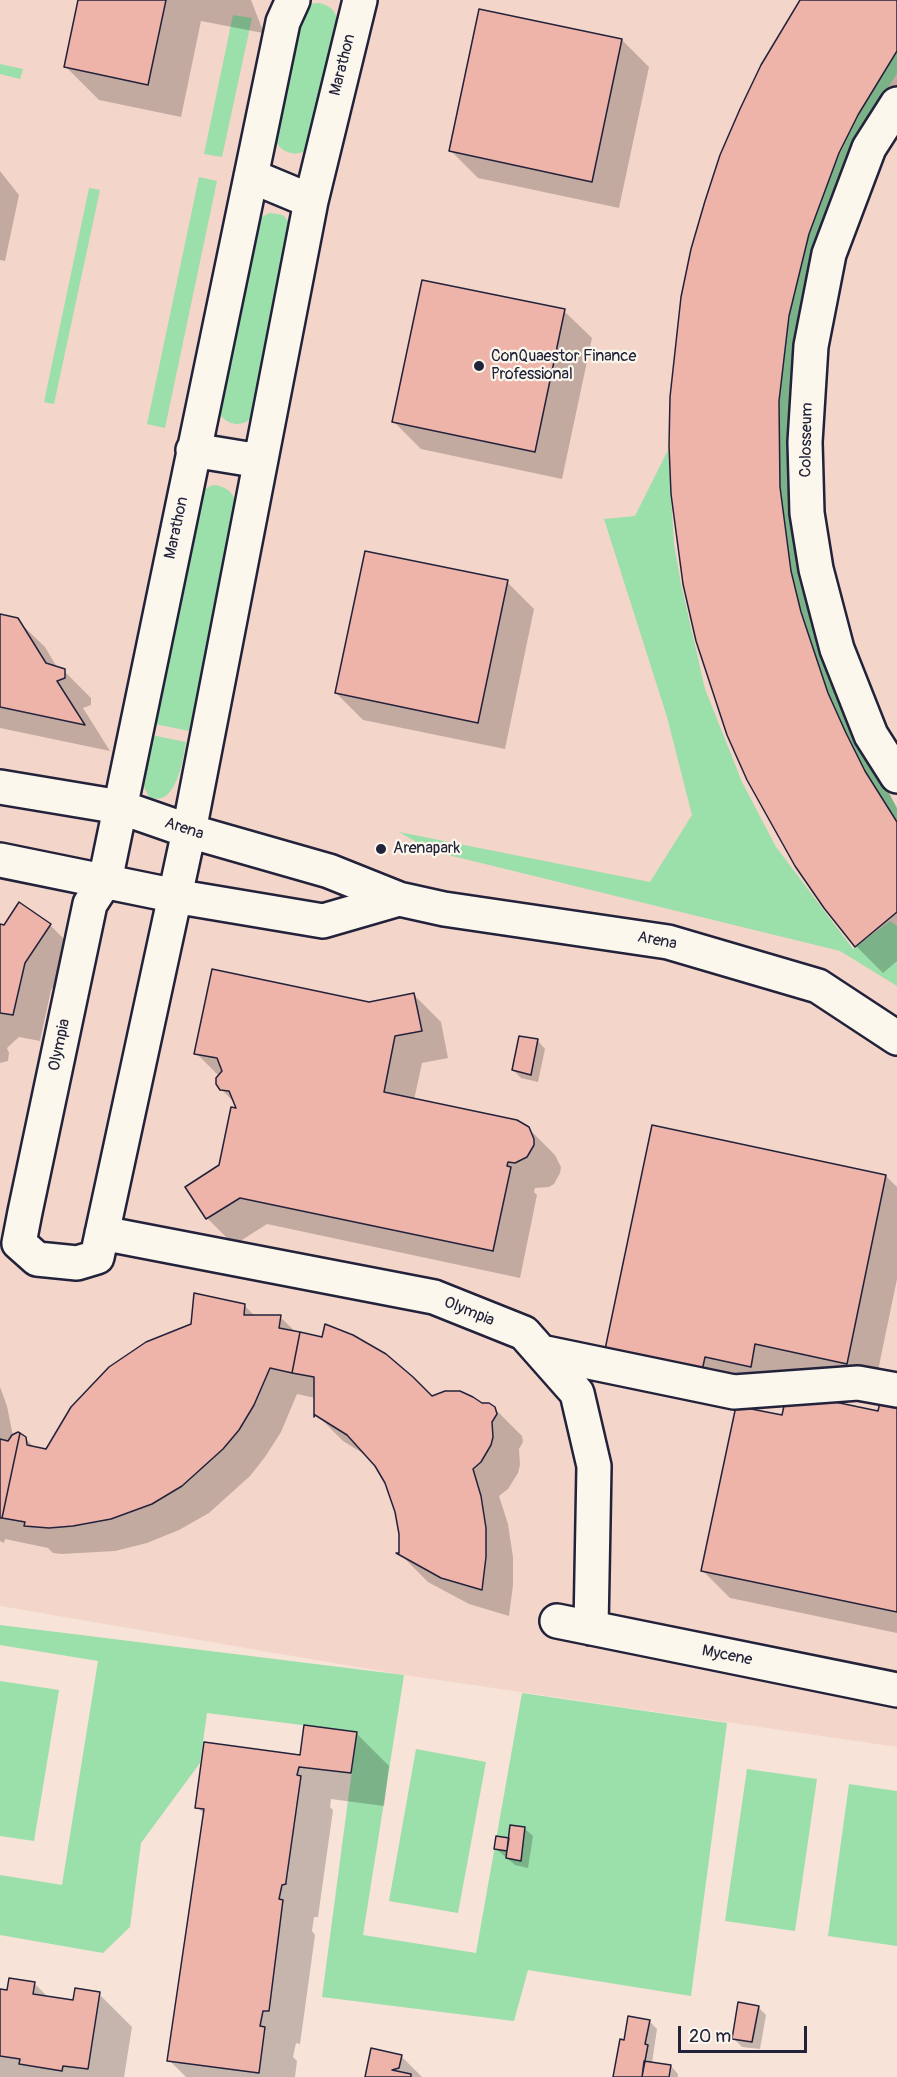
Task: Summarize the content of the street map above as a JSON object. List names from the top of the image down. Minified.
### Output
{"streets":{"street":["Marathon","Colosseum","Arena","Olympia","Mycene"]},"crossings":[["Marathon","Arena"],["Marathon","Olympia"],["Arena","Olympia"],["Olympia","Mycene"]],"places":["ConQuaestor Finance Professional","Arenapark"],"scale_bar":"20 m"}
